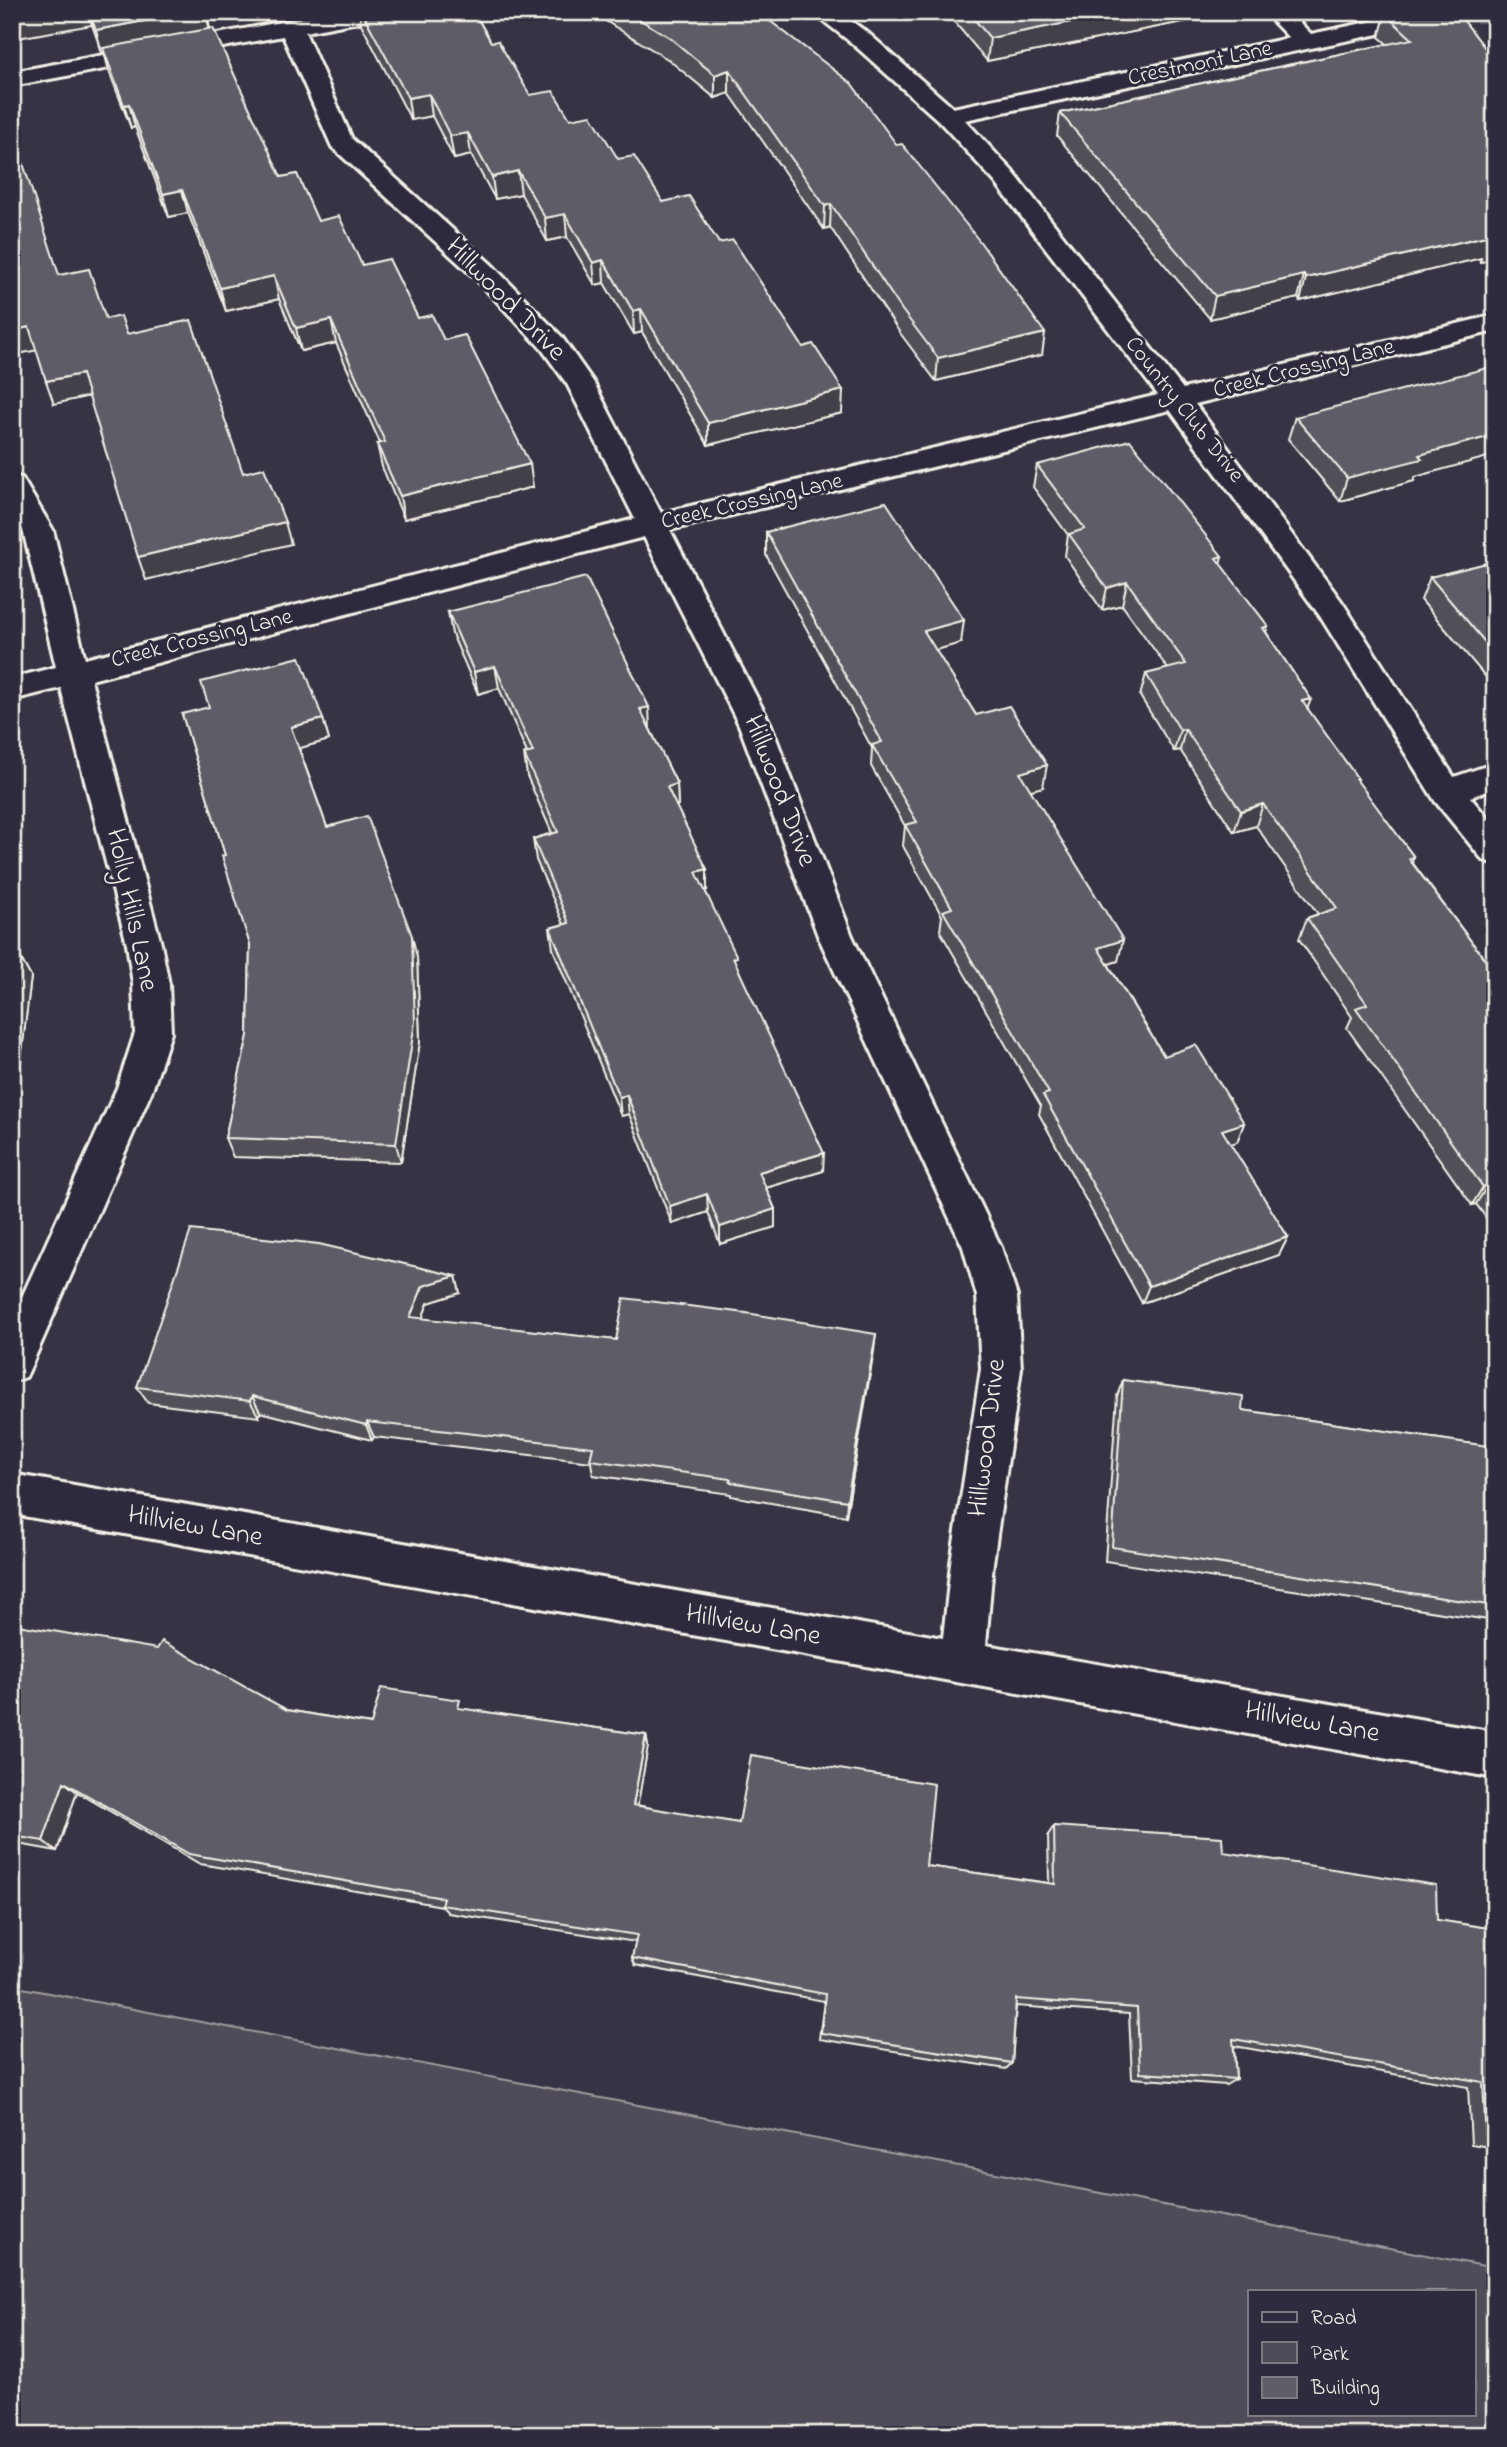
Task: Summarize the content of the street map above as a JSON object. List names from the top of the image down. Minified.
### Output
{"streets":{"street":["Crestmont Lane","Hillwood Drive","Creek Crossing Lane","Country Club Drive","Holly Hills Lane","Hillview Lane"]},"crossings":[["Crestmont Lane","Country Club Drive"],["Hillwood Drive","Creek Crossing Lane"],["Hillwood Drive","Hillview Lane"],["Creek Crossing Lane","Country Club Drive"],["Creek Crossing Lane","Holly Hills Lane"]],"legend":["Road","Park","Building"]}
